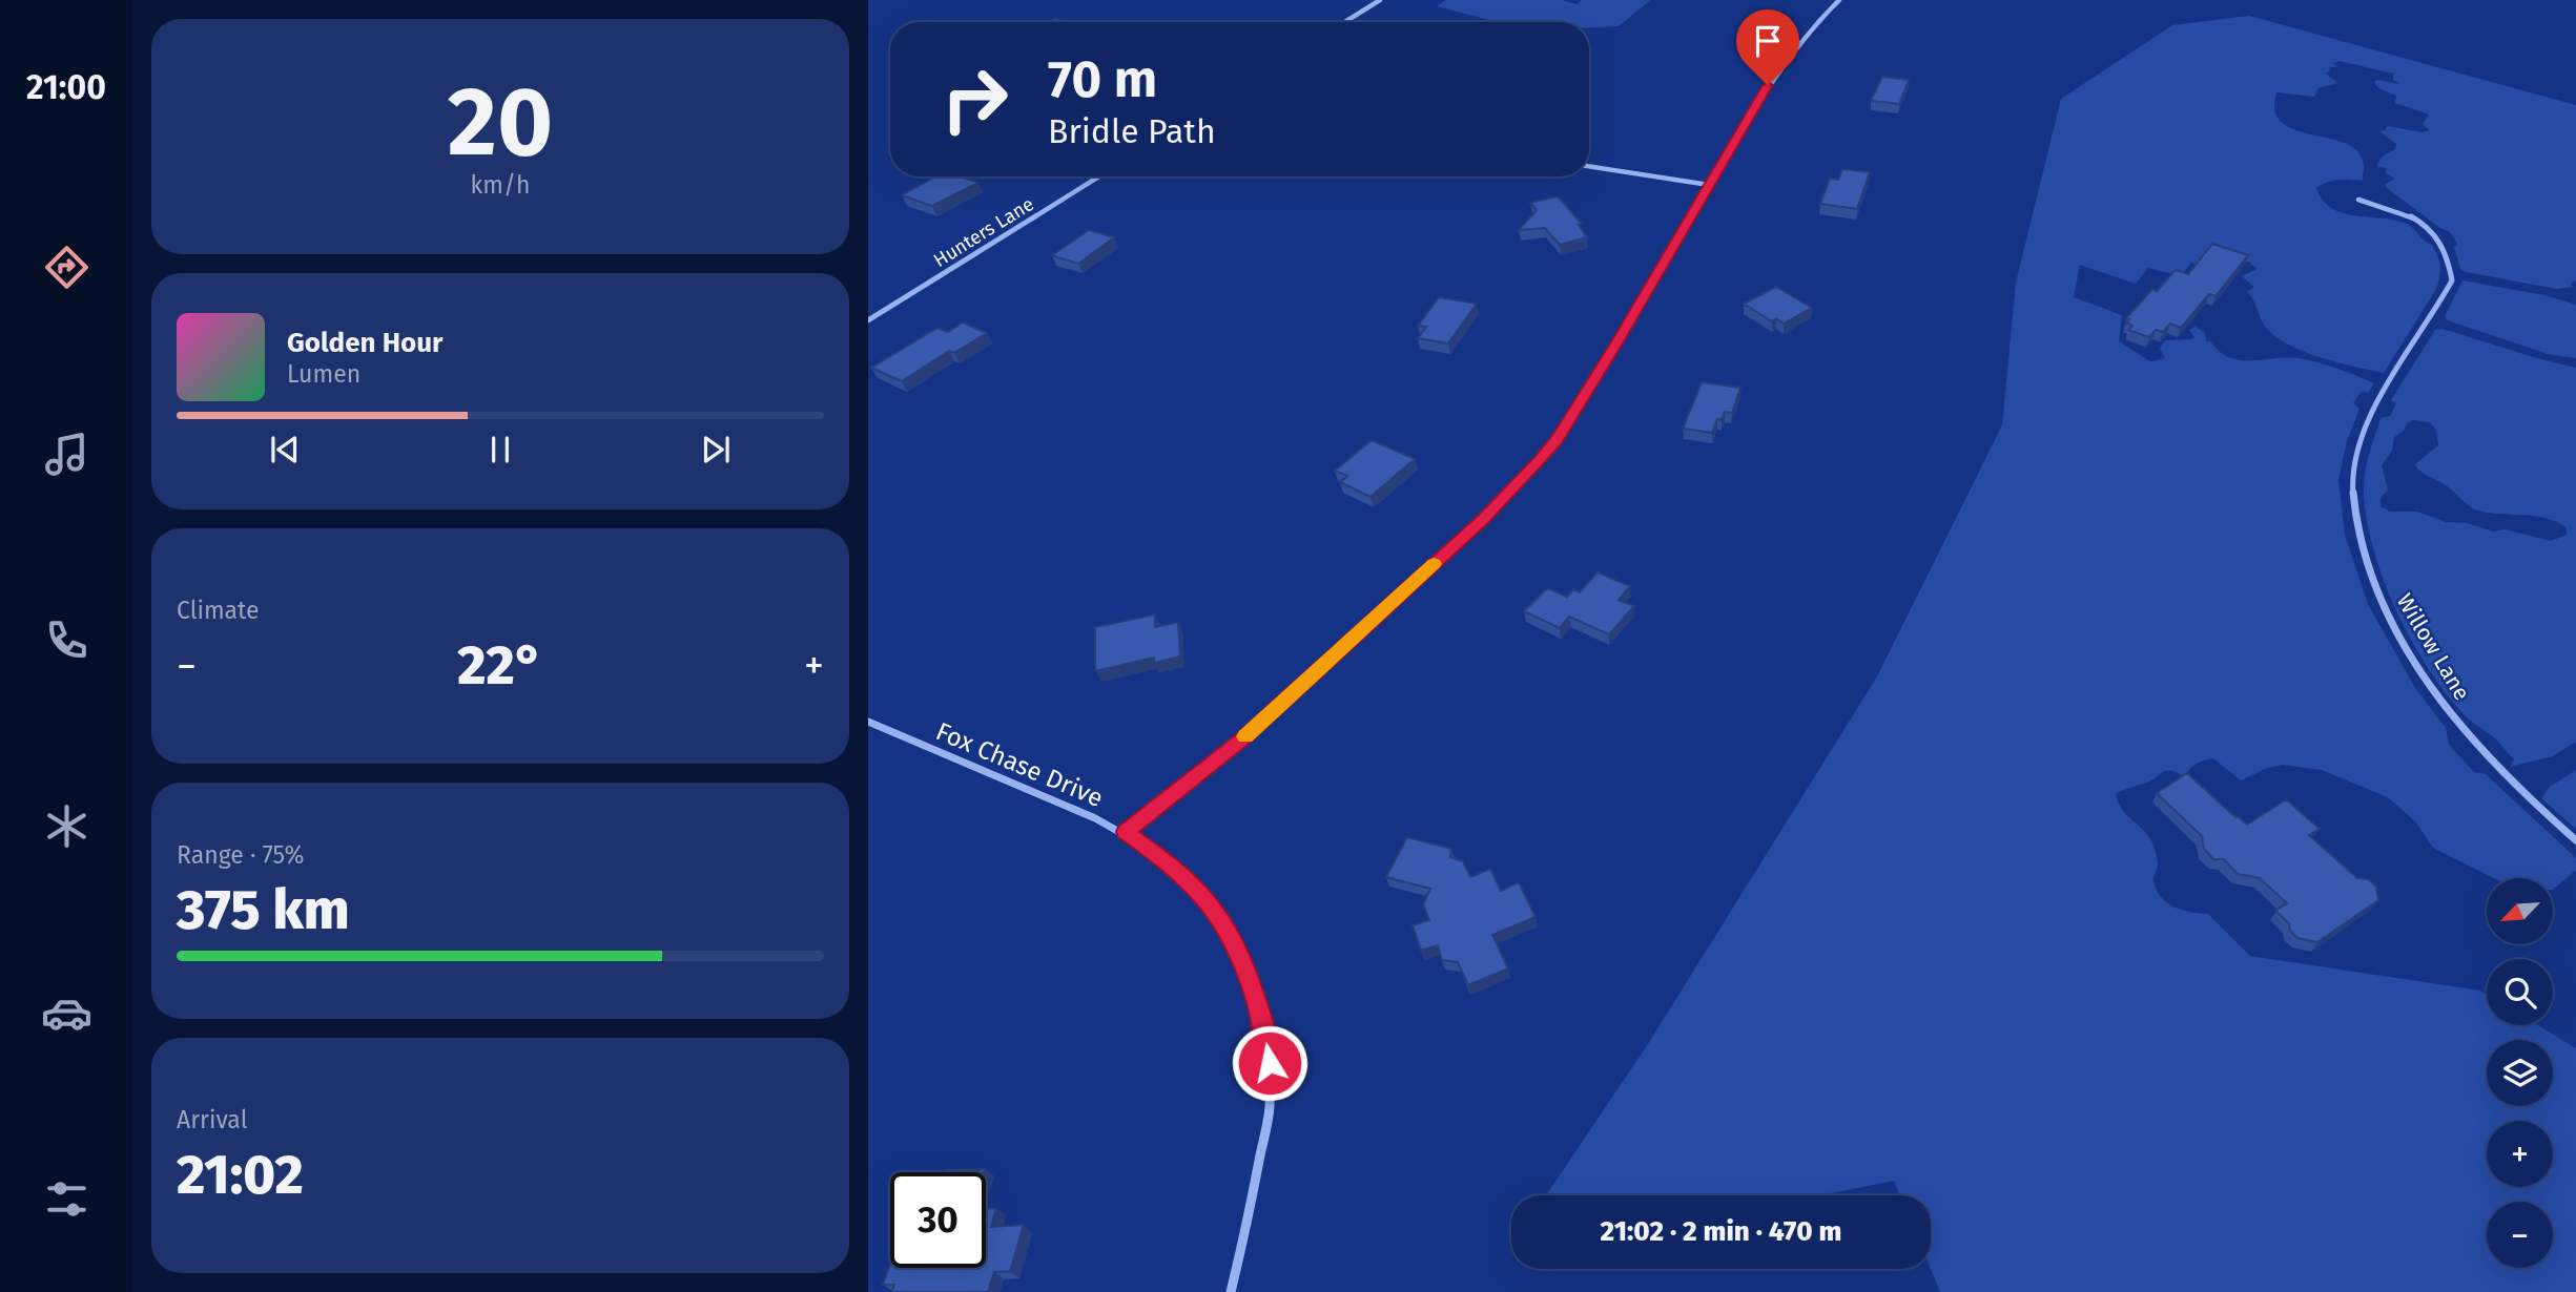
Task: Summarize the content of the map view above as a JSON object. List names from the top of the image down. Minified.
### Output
{"streets":{"street":["Hunters Lane","Willow Lane","Fox Chase Drive"]},"north":"bottom left","page":{"tabs":"21:00","tile":[["20","km/h"],"Climate",["Range · 75%","375 km"],["Arrival","21:02"]],"turn":["70 m","Bridle Path"],"song":["Golden Hour","Lumen"],"heat":["−","22°","+"],"map_buttons":["+","−"],"limit":"30","trip":"21:02 · 2 min · 470 m"}}
